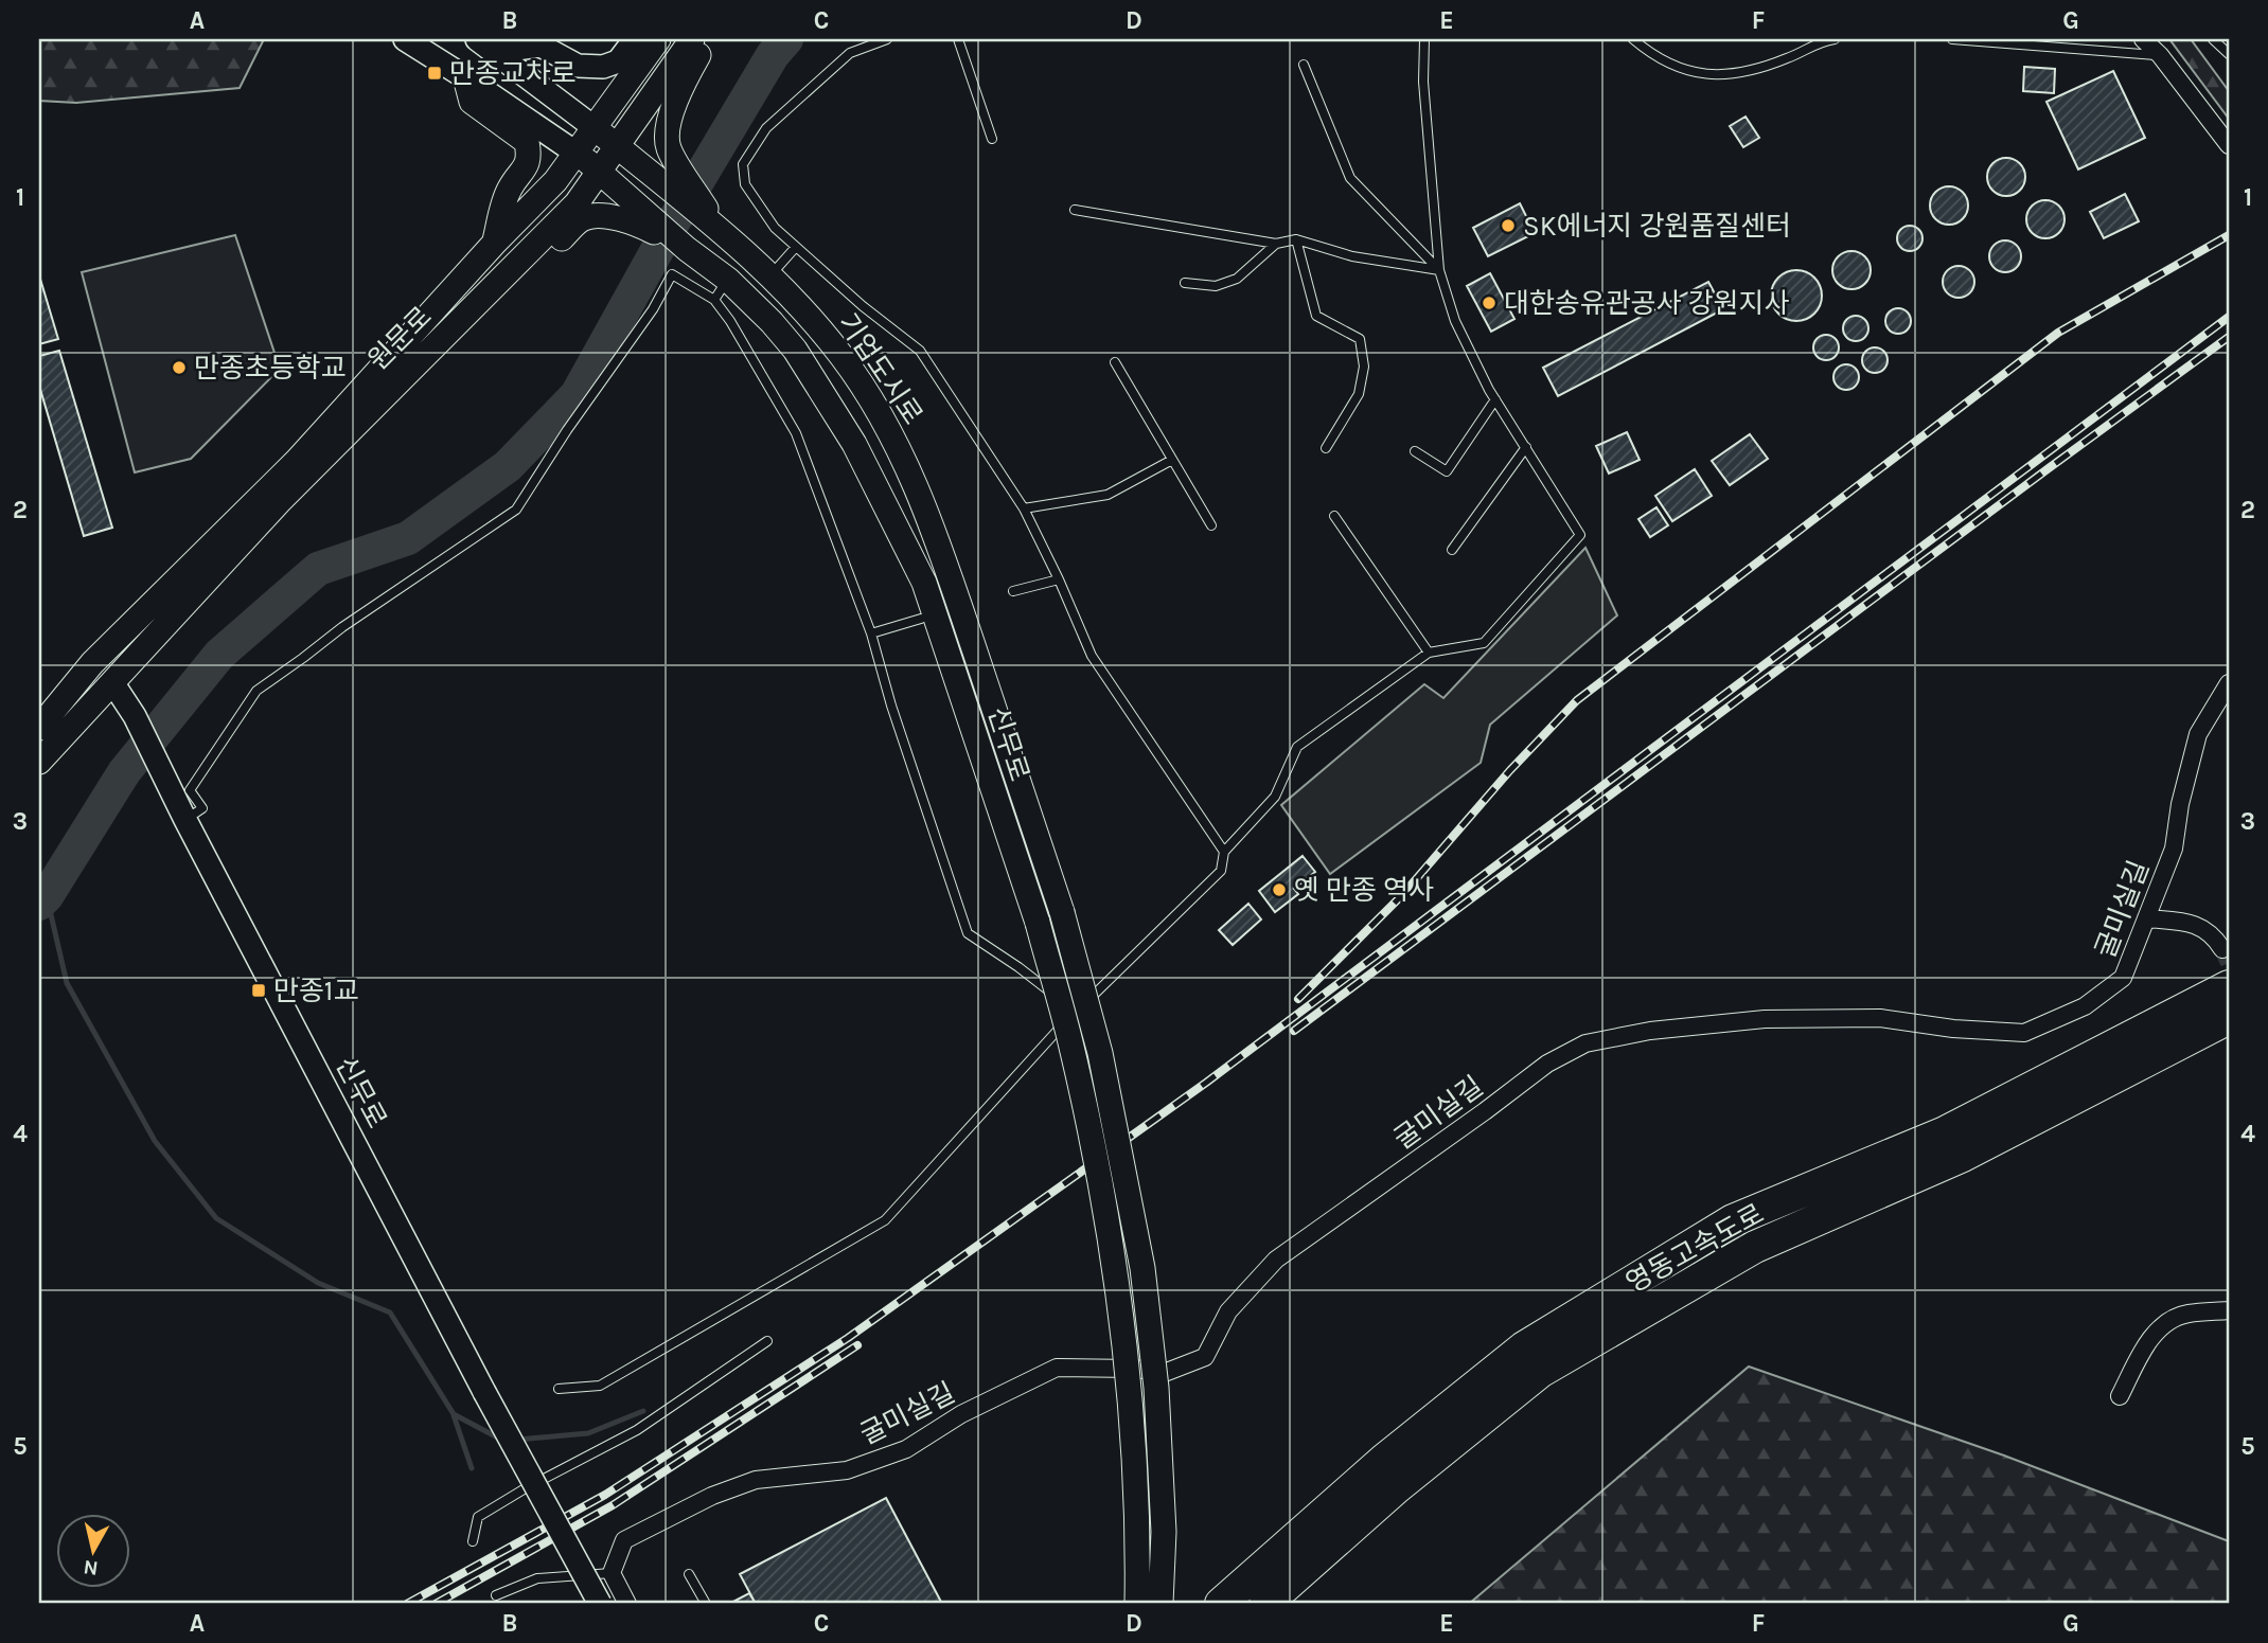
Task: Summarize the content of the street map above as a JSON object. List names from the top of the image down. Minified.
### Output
{"streets":{"highway":["영동고속도로"],"main road":["원문로","기업도시로","신무로"],"street":["굴미실길"]},"crossings":[["원문로","신무로"],["기업도시로","신무로"]],"places":{"transit":["만종교차로","만종1교"],"other":["SK에너지 강원품질센터","대한송유관공사 강원지사","만종초등학교","옛 만종 역사"]},"north":"bottom","grid":{"columns":["A","B","C","D","E","F","G"],"rows":["1","2","3","4","5"]}}
